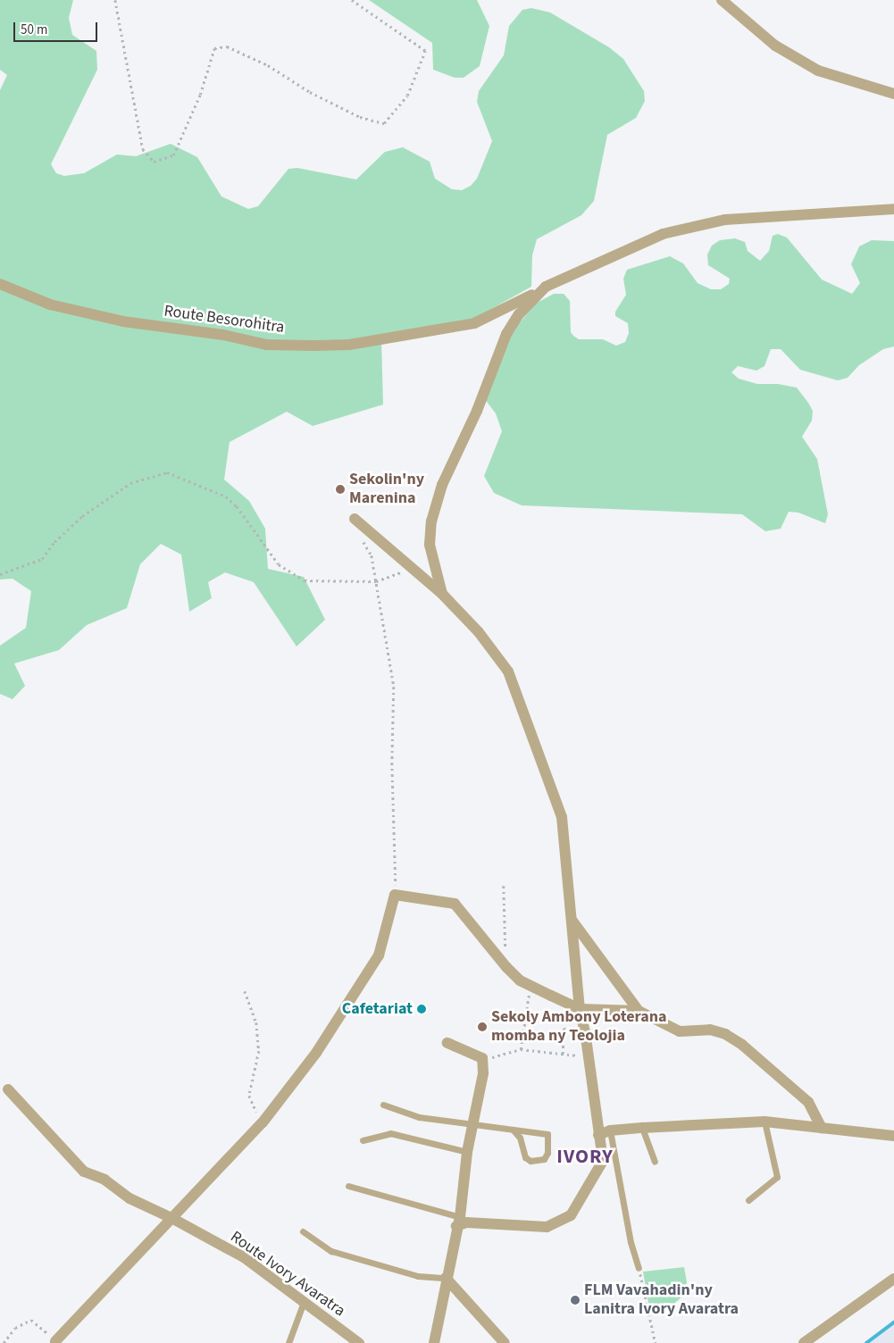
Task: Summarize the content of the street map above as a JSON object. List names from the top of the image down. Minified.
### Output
{"streets":{"street":["Route Besorohitra","Route Ivory Avaratra"]},"districts":["IVORY"],"places":["Sekolin'ny Marenina","Cafetariat","Sekoly Ambony Loterana momba ny Teolojia","FLM Vavahadin'ny Lanitra Ivory Avaratra"],"scale_bar":"50 m"}
